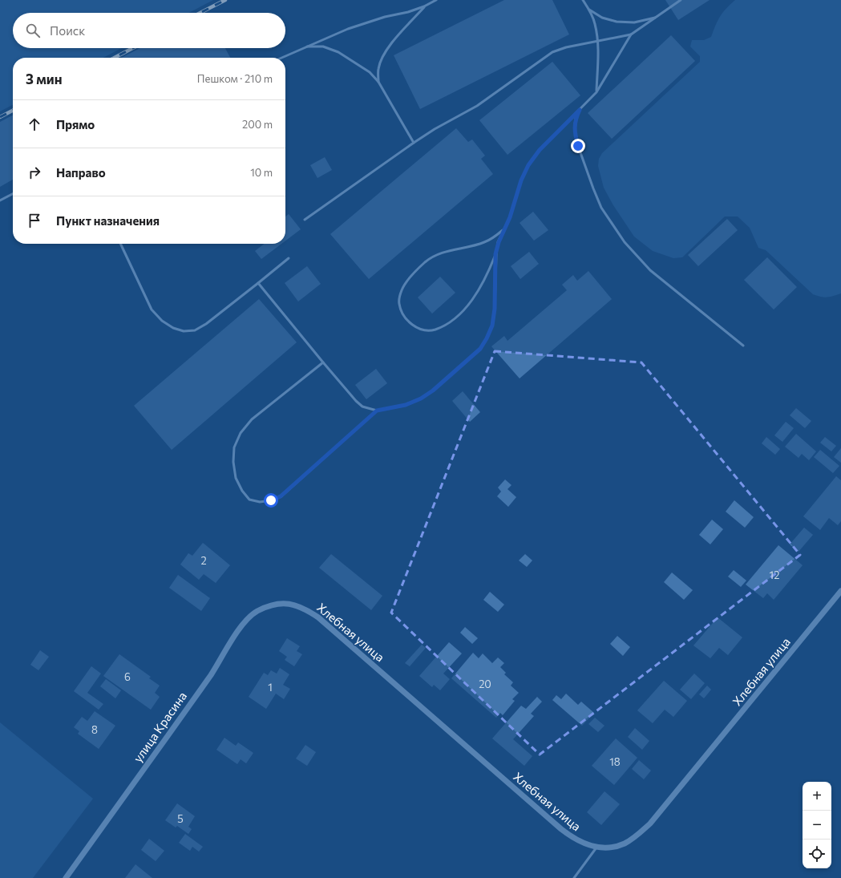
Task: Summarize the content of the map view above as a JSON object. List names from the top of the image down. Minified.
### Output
{"streets":{"street":["Хлебная улица","улица Красина"]},"crossings":[["Хлебная улица","улица Красина"]],"house_numbers":["2","12","6","20","1","8","18","5"],"page":{"search":"Поиск","heading":["3 мин","Пешком · 210 m"],"list":[["Прямо","200 m"],["Направо","10 m"],"Пункт назначения"],"map_buttons":["+","−"]}}
